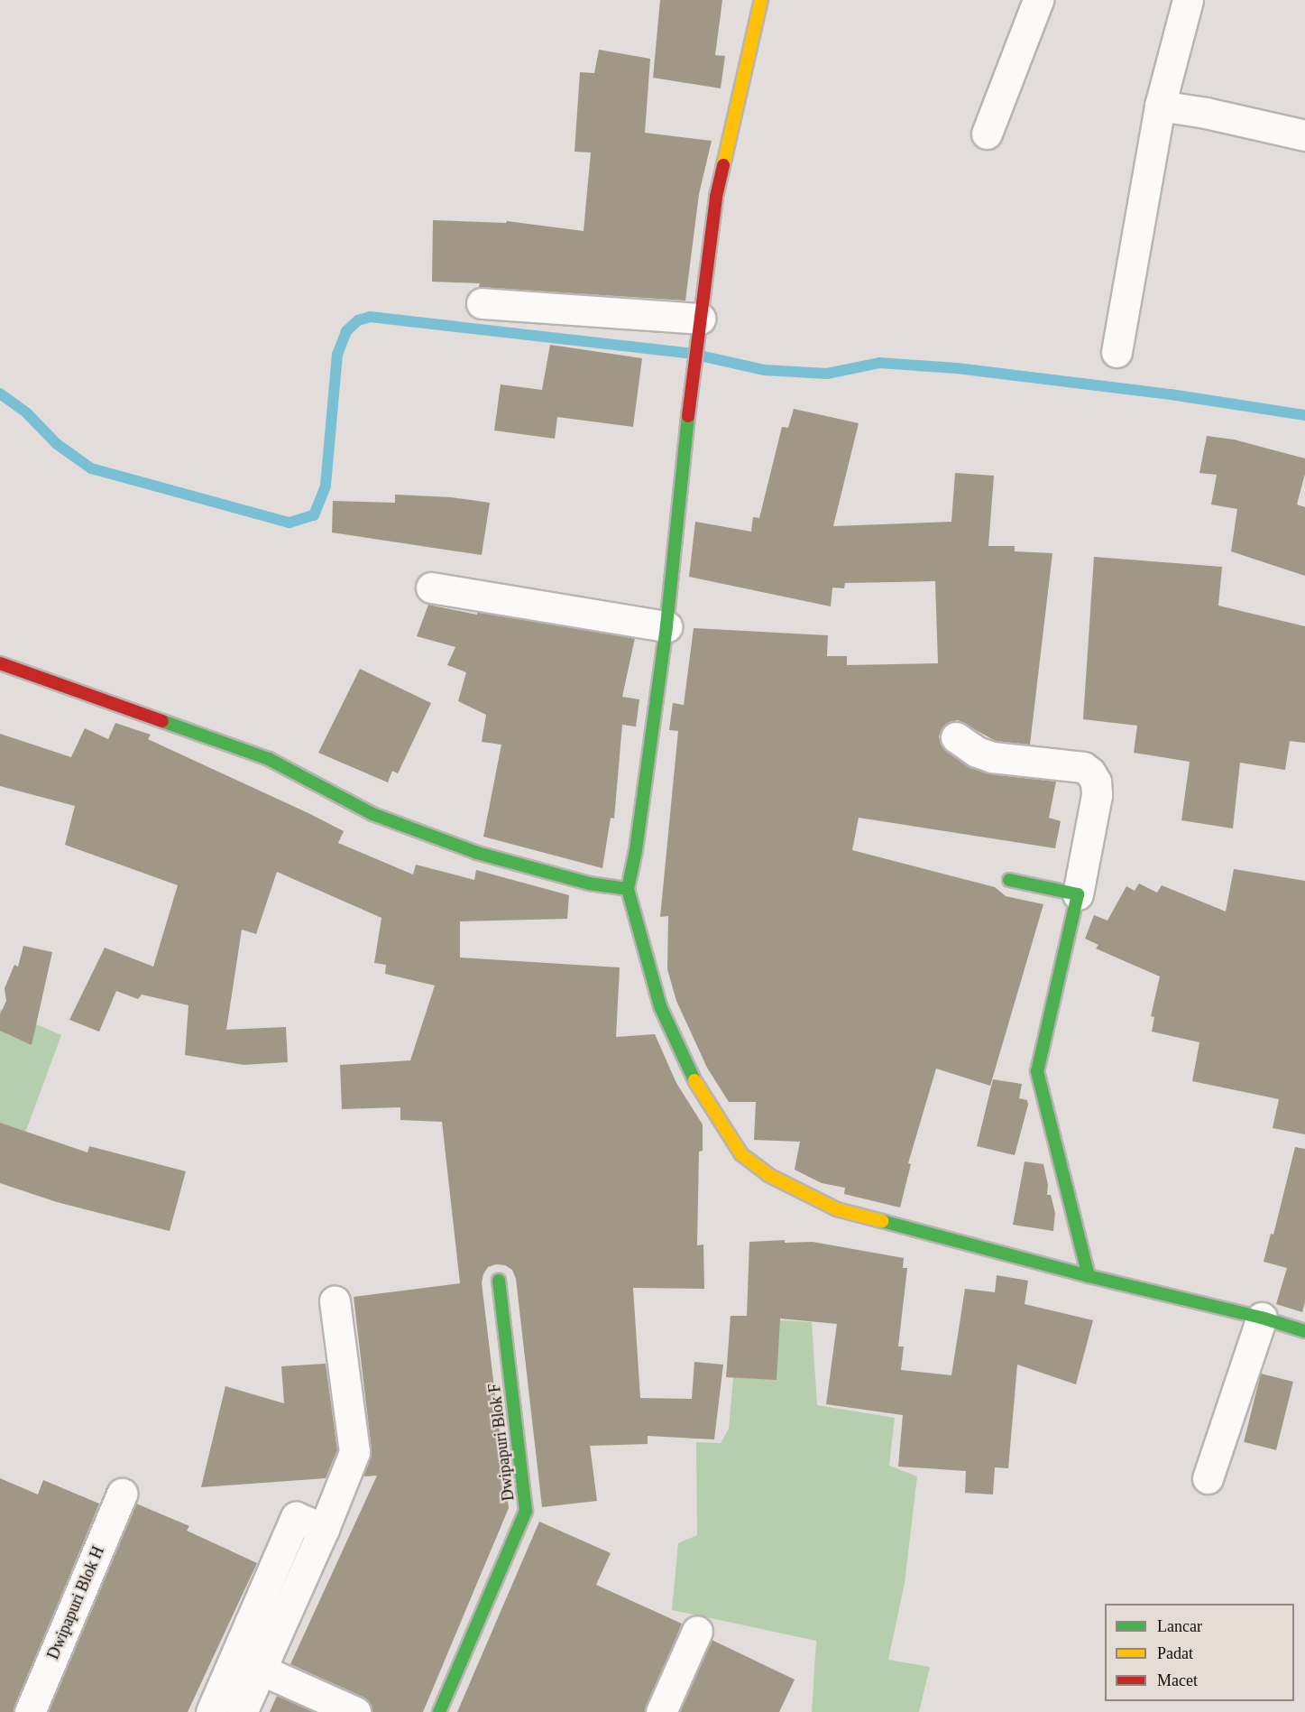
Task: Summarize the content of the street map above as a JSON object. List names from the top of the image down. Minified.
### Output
{"streets":{"street":["Dwipapuri Blok F","Dwipapuri Blok H"]},"legend":["Lancar","Padat","Macet"]}
